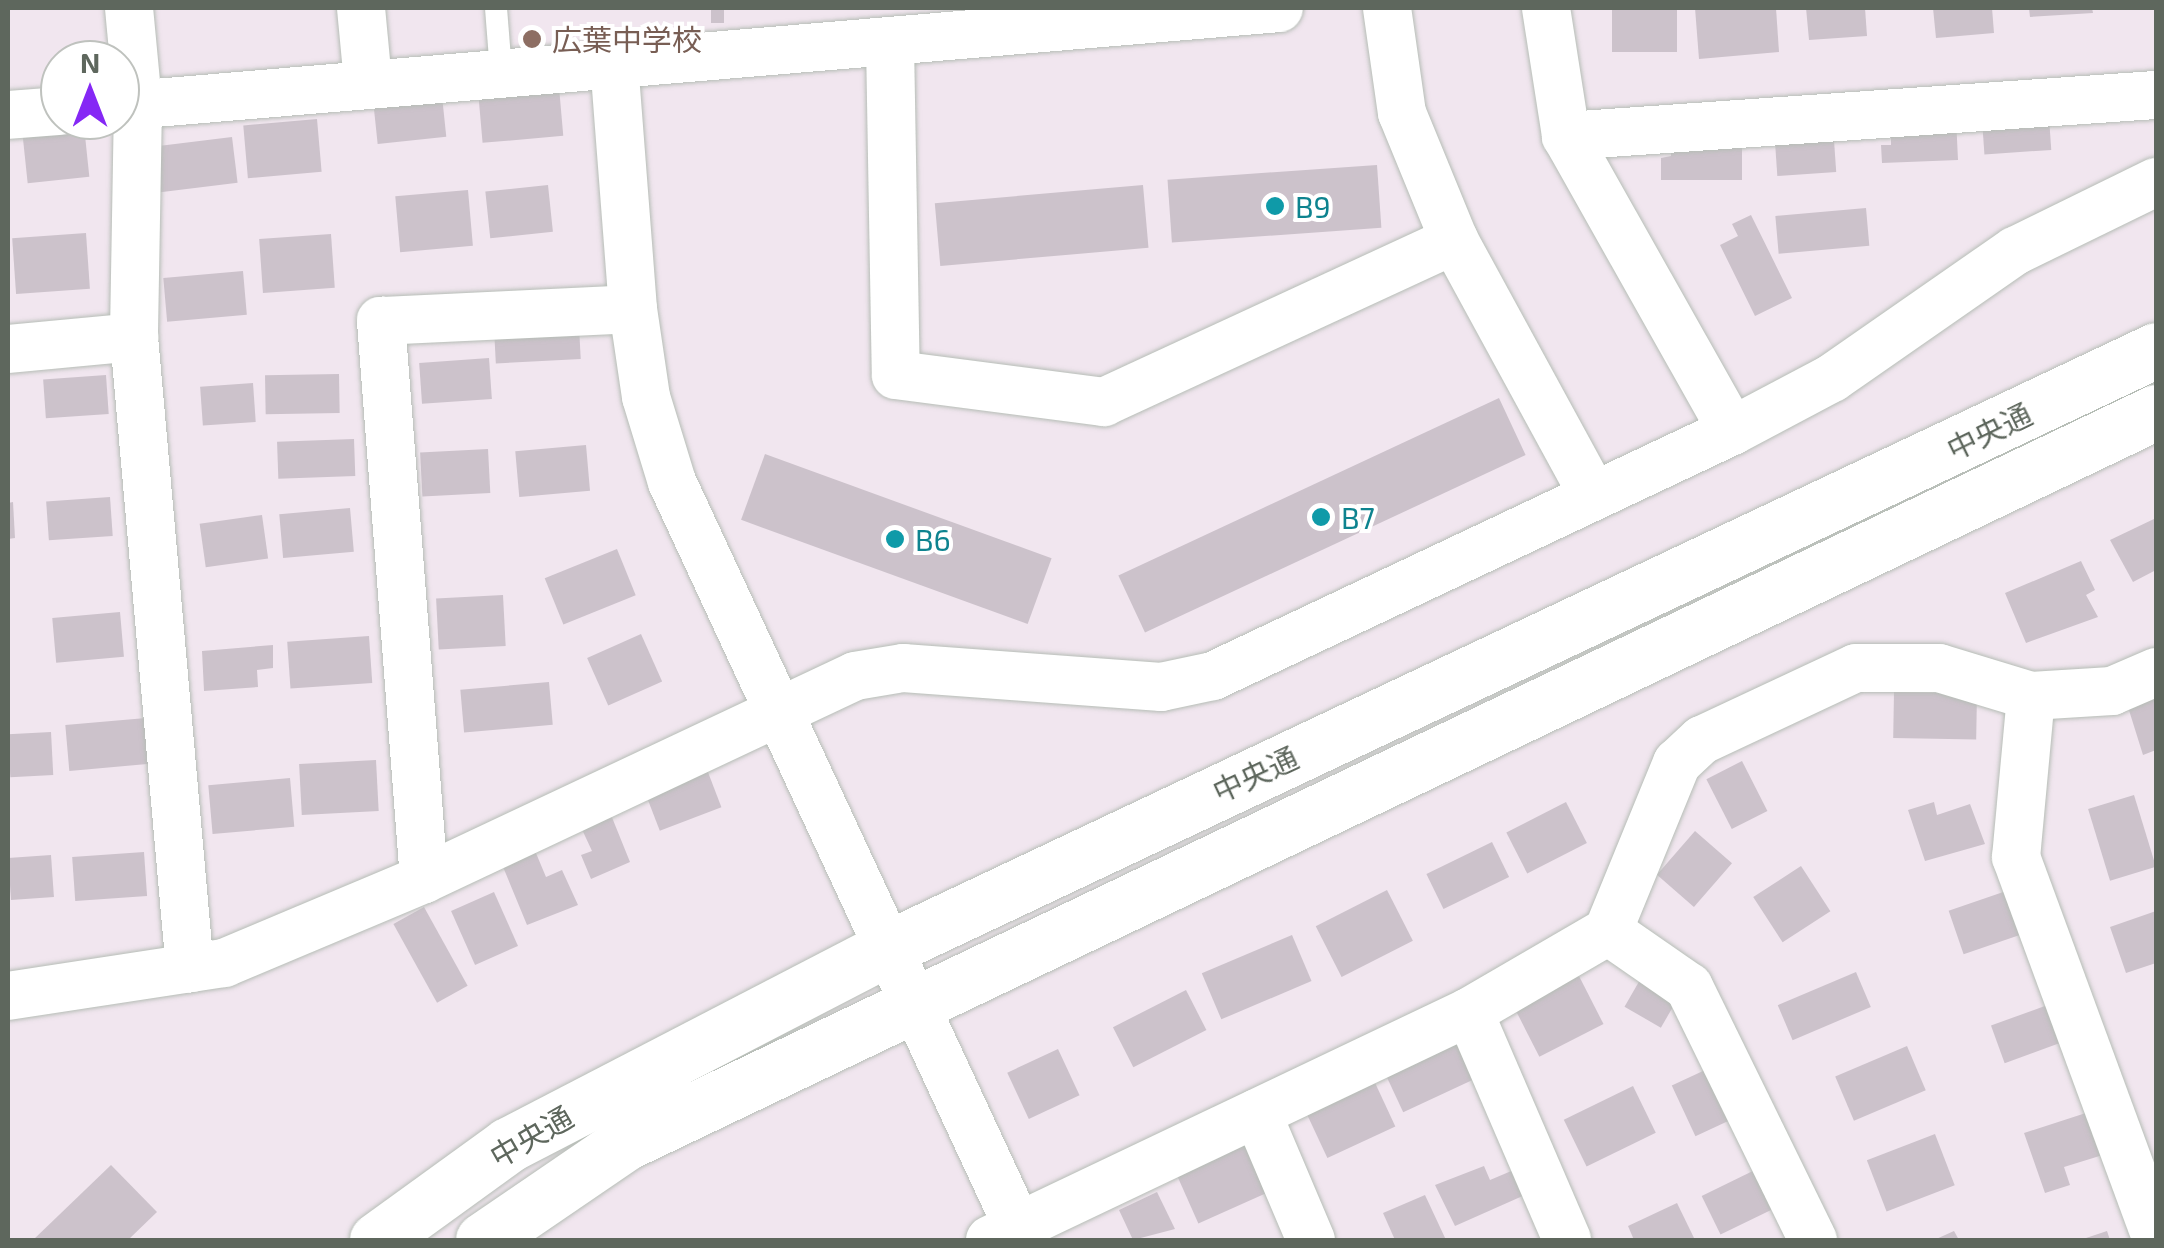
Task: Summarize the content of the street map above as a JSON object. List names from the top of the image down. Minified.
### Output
{"streets":{"street":["中央通"]},"places":["広葉中学校","B9","B7","B6"],"north":"top"}
